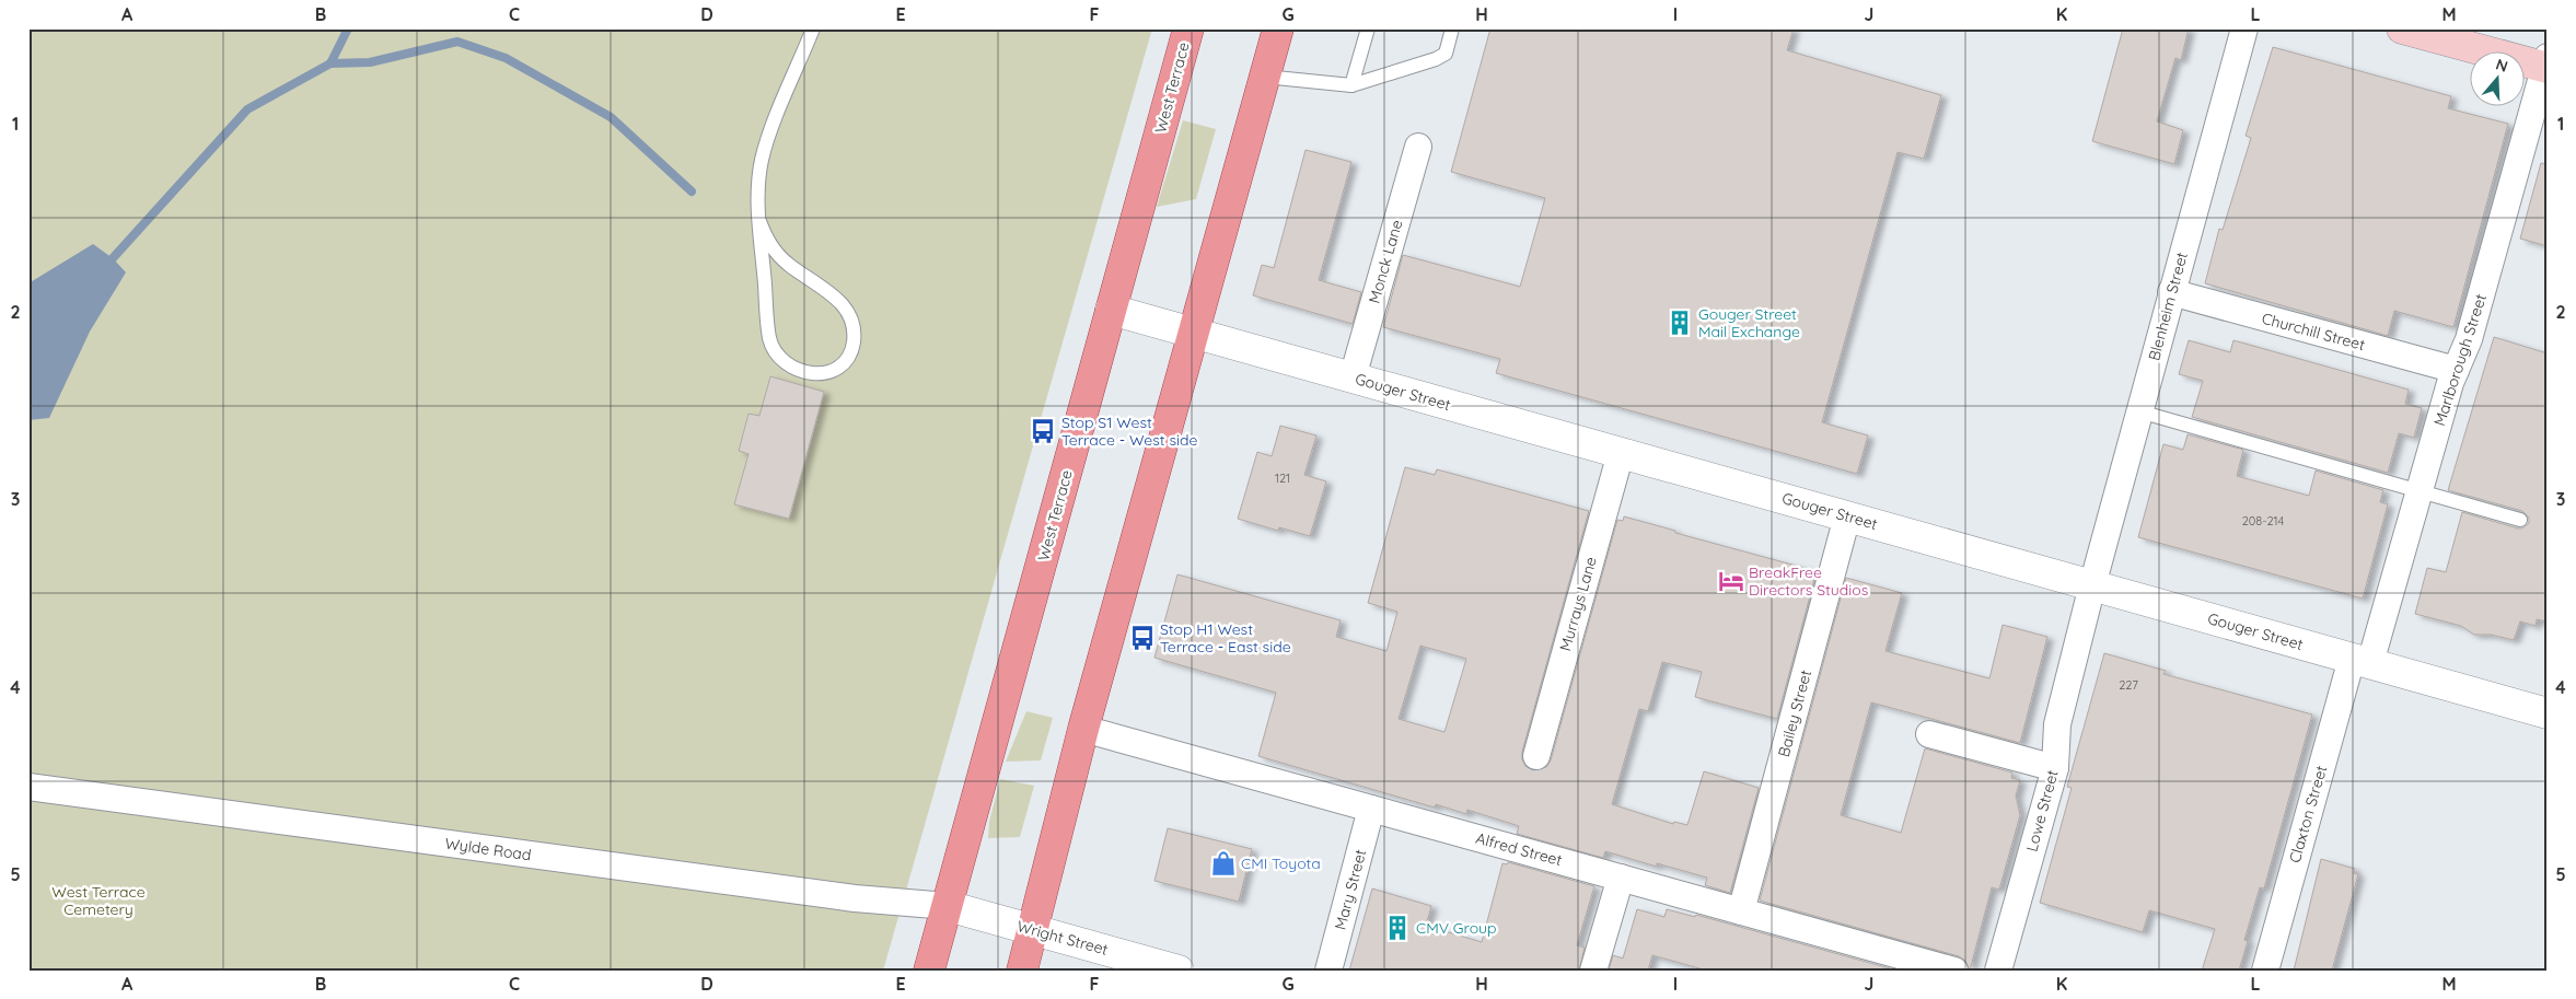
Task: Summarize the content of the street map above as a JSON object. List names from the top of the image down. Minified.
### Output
{"streets":{"main road":["West Terrace"],"street":["Monck Lane","Blenheim Street","Churchill Street","Marlborough Street","Gouger Street","Murrays Lane","Bailey Street","Lowe Street","Claxton Street","Wylde Road","Alfred Street","Mary Street","Wright Street"]},"crossings":[["West Terrace","Gouger Street"],["West Terrace","Wylde Road"],["West Terrace","Wright Street"],["Monck Lane","Gouger Street"],["Blenheim Street","Churchill Street"],["Blenheim Street","Gouger Street"],["Blenheim Street","Lowe Street"],["Churchill Street","Marlborough Street"],["Marlborough Street","Gouger Street"],["Marlborough Street","Claxton Street"],["Gouger Street","Murrays Lane"],["Gouger Street","Bailey Street"],["Gouger Street","Lowe Street"],["Gouger Street","Claxton Street"],["Bailey Street","Alfred Street"],["Wylde Road","Wright Street"],["Alfred Street","Mary Street"]],"parks":["West Terrace Cemetery"],"places":{"building":["Gouger Street Mail Exchange","CMV Group"],"bus stop":["Stop S1 West Terrace - West side","Stop H1 West Terrace - East side"],"hotel":["BreakFree Directors Studios"],"shop":["CMI Toyota"]},"house_numbers":["121","208-214","227"],"north":"top","grid":{"columns":["A","B","C","D","E","F","G","H","I","J","K","L","M"],"rows":["1","2","3","4","5"]}}
